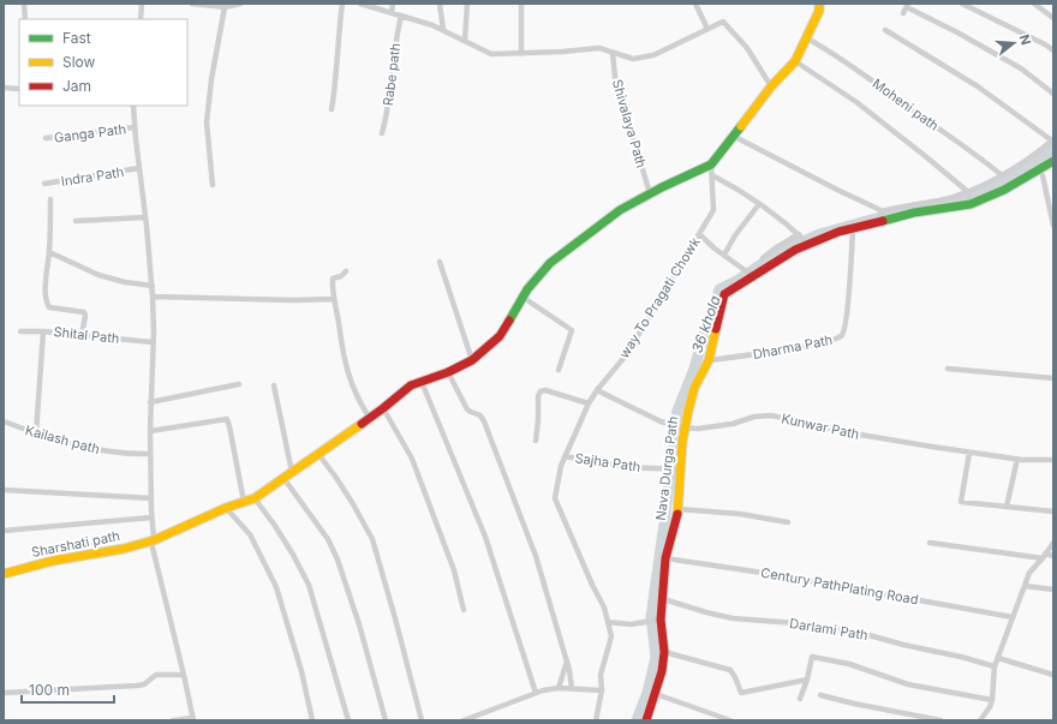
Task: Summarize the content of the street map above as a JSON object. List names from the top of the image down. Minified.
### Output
{"streets":{"street":["Rabe path","Moheni path","Shivalaya Path","Ganga Path","Indra Path","way To Pragati Chowk","Shital Path","Dharma Path","Kunwar Path","Kailash path","Sajha Path","Nava Durga Path","Sharshati path","Century PathPlating Road","Darlami Path"]},"crossings":[["Shivalaya Path","Sharshati path"],["way To Pragati Chowk","Kunwar Path"],["way To Pragati Chowk","Sajha Path"],["way To Pragati Chowk","Sharshati path"],["Dharma Path","Nava Durga Path"],["Kunwar Path","Nava Durga Path"],["Sajha Path","Nava Durga Path"],["Nava Durga Path","Century PathPlating Road"],["Nava Durga Path","Darlami Path"]],"water":["36 khola"],"legend":["Fast","Slow","Jam"],"scale_bar":"100 m","north":"right"}
